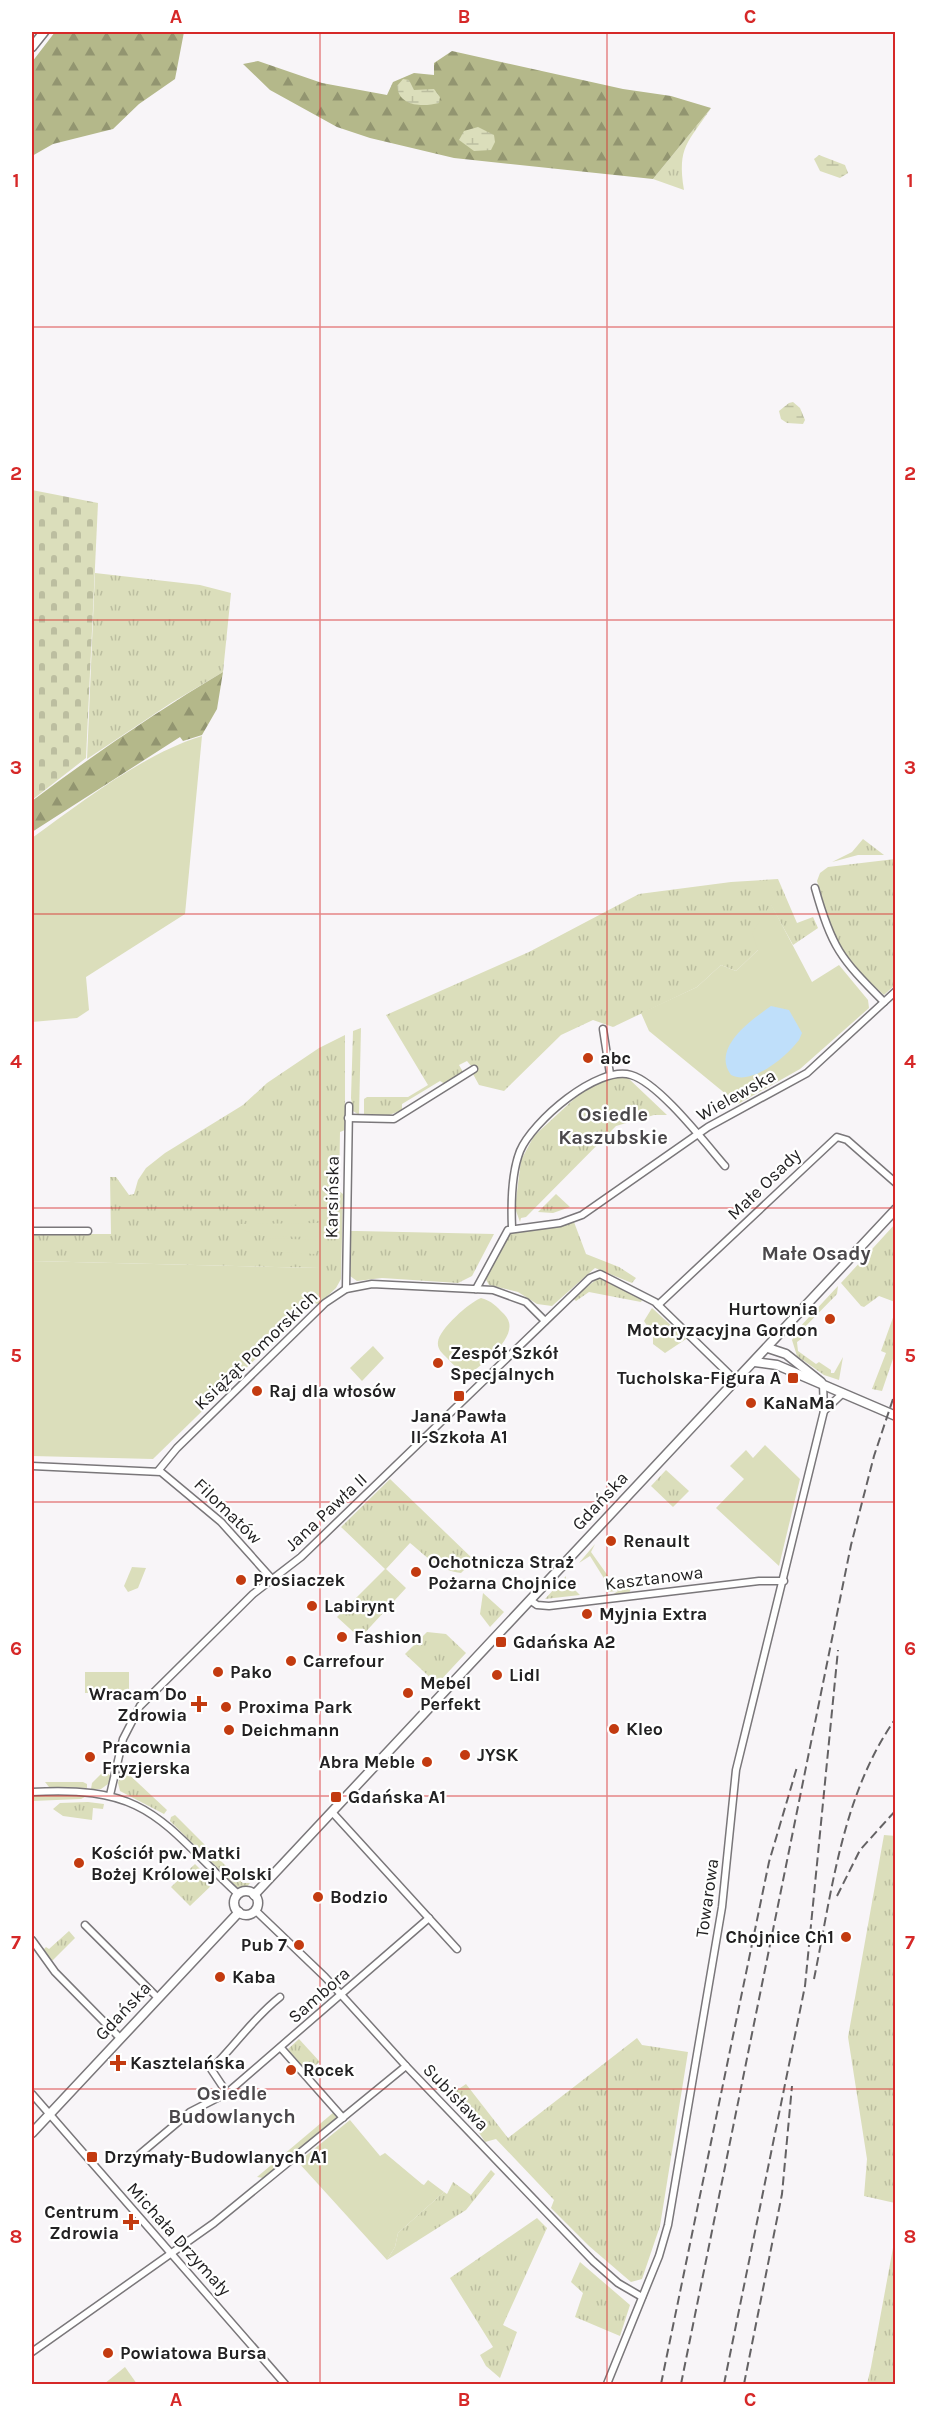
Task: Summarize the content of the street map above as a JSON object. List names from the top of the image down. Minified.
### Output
{"streets":{"main road":["Gdańska"],"street":["Wielewska","Małe Osady","Karsińska","Książąt Pomorskich","Filomatów","Jana Pawła II","Kasztanowa","Towarowa","Sambora","Subisława","Michała Drzymały"]},"crossings":[["Małe Osady","Jana Pawła II"],["Karsińska","Książąt Pomorskich"],["Książąt Pomorskich","Filomatów"],["Książąt Pomorskich","Jana Pawła II"],["Gdańska","Kasztanowa"],["Gdańska","Subisława"],["Gdańska","Michała Drzymały"],["Filomatów","Jana Pawła II"],["Kasztanowa","Towarowa"],["Towarowa","Subisława"],["Sambora","Subisława"]],"districts":["Osiedle Kaszubskie","Małe Osady","Osiedle Budowlanych"],"places":{"other":["abc","Hurtownia Motoryzacyjna Gordon","Zespół Szkół Specjalnych","Raj dla włosów","KaNaMa","Renault","Ochotnicza Straż Pożarna Chojnice","Prosiaczek","Labirynt","Myjnia Extra","Fashion","Carrefour","Pako","Lidl","Mebel Perfekt","Proxima Park","Kleo","Deichmann","JYSK","Pracownia Fryzjerska","Abra Meble","Kościół pw. Matki Bożej Królowej Polski","Bodzio","Chojnice Ch1","Pub 7","Kaba","Rocek","Powiatowa Bursa"],"transit":["Tucholska-Figura A","Jana Pawła II-Szkoła A1","Gdańska A2","Gdańska A1","Drzymały-Budowlanych A1"],"health":["Wracam Do Zdrowia","Kasztelańska","Centrum Zdrowia"]},"grid":{"columns":["A","B","C"],"rows":["1","2","3","4","5","6","7","8"]}}
